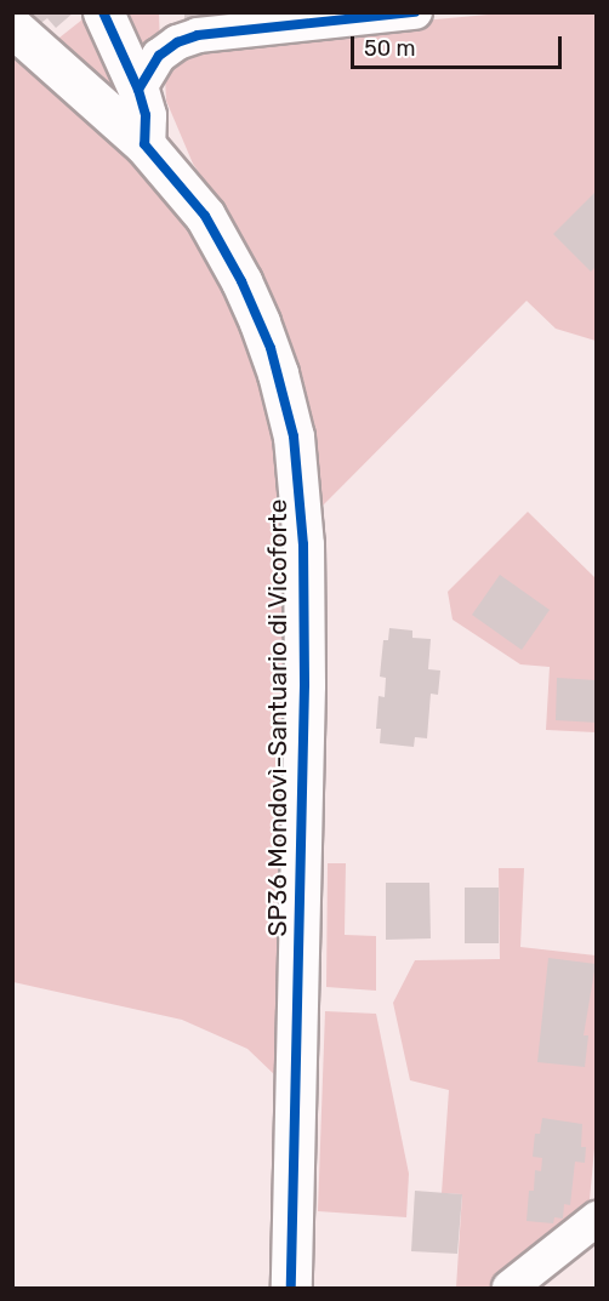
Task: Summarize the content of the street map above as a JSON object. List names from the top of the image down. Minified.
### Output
{"streets":{"main road":["SP36 Mondovì-Santuario di Vicoforte"]},"scale_bar":"50 m"}
